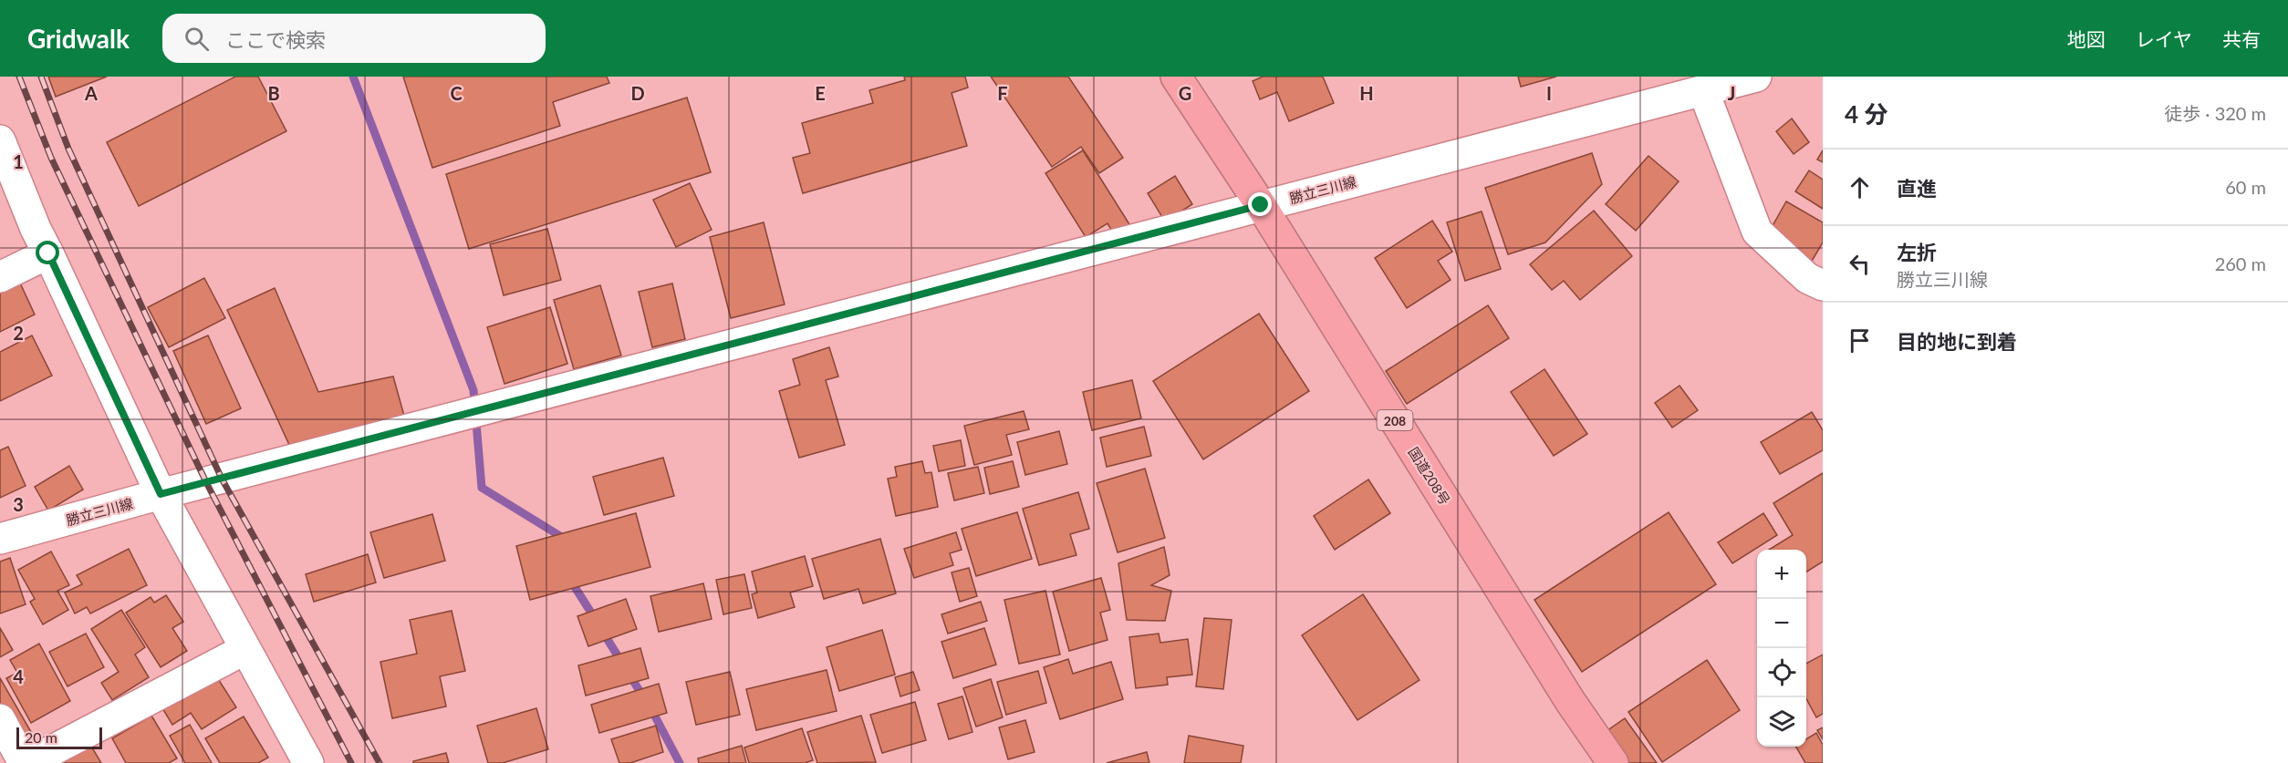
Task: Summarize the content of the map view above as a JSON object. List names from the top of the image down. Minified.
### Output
{"streets":{"highway":["208","国道208号"],"main road":["勝立三川線"]},"crossings":[["勝立三川線","国道208号"]],"scale_bar":"20 m","page":{"header":"Gridwalk","search":"ここで検索","nav":["地図","レイヤ","共有"],"heading":["4 分","徒歩 · 320 m"],"list":[["直進","60 m"],["左折","勝立三川線","260 m"],"目的地に到着"],"map_buttons":["+","−"],"scale":"20 m"},"grid":{"columns":["A","B","C","D","E","F","G","H","I","J"],"rows":["1","2","3","4"]}}
